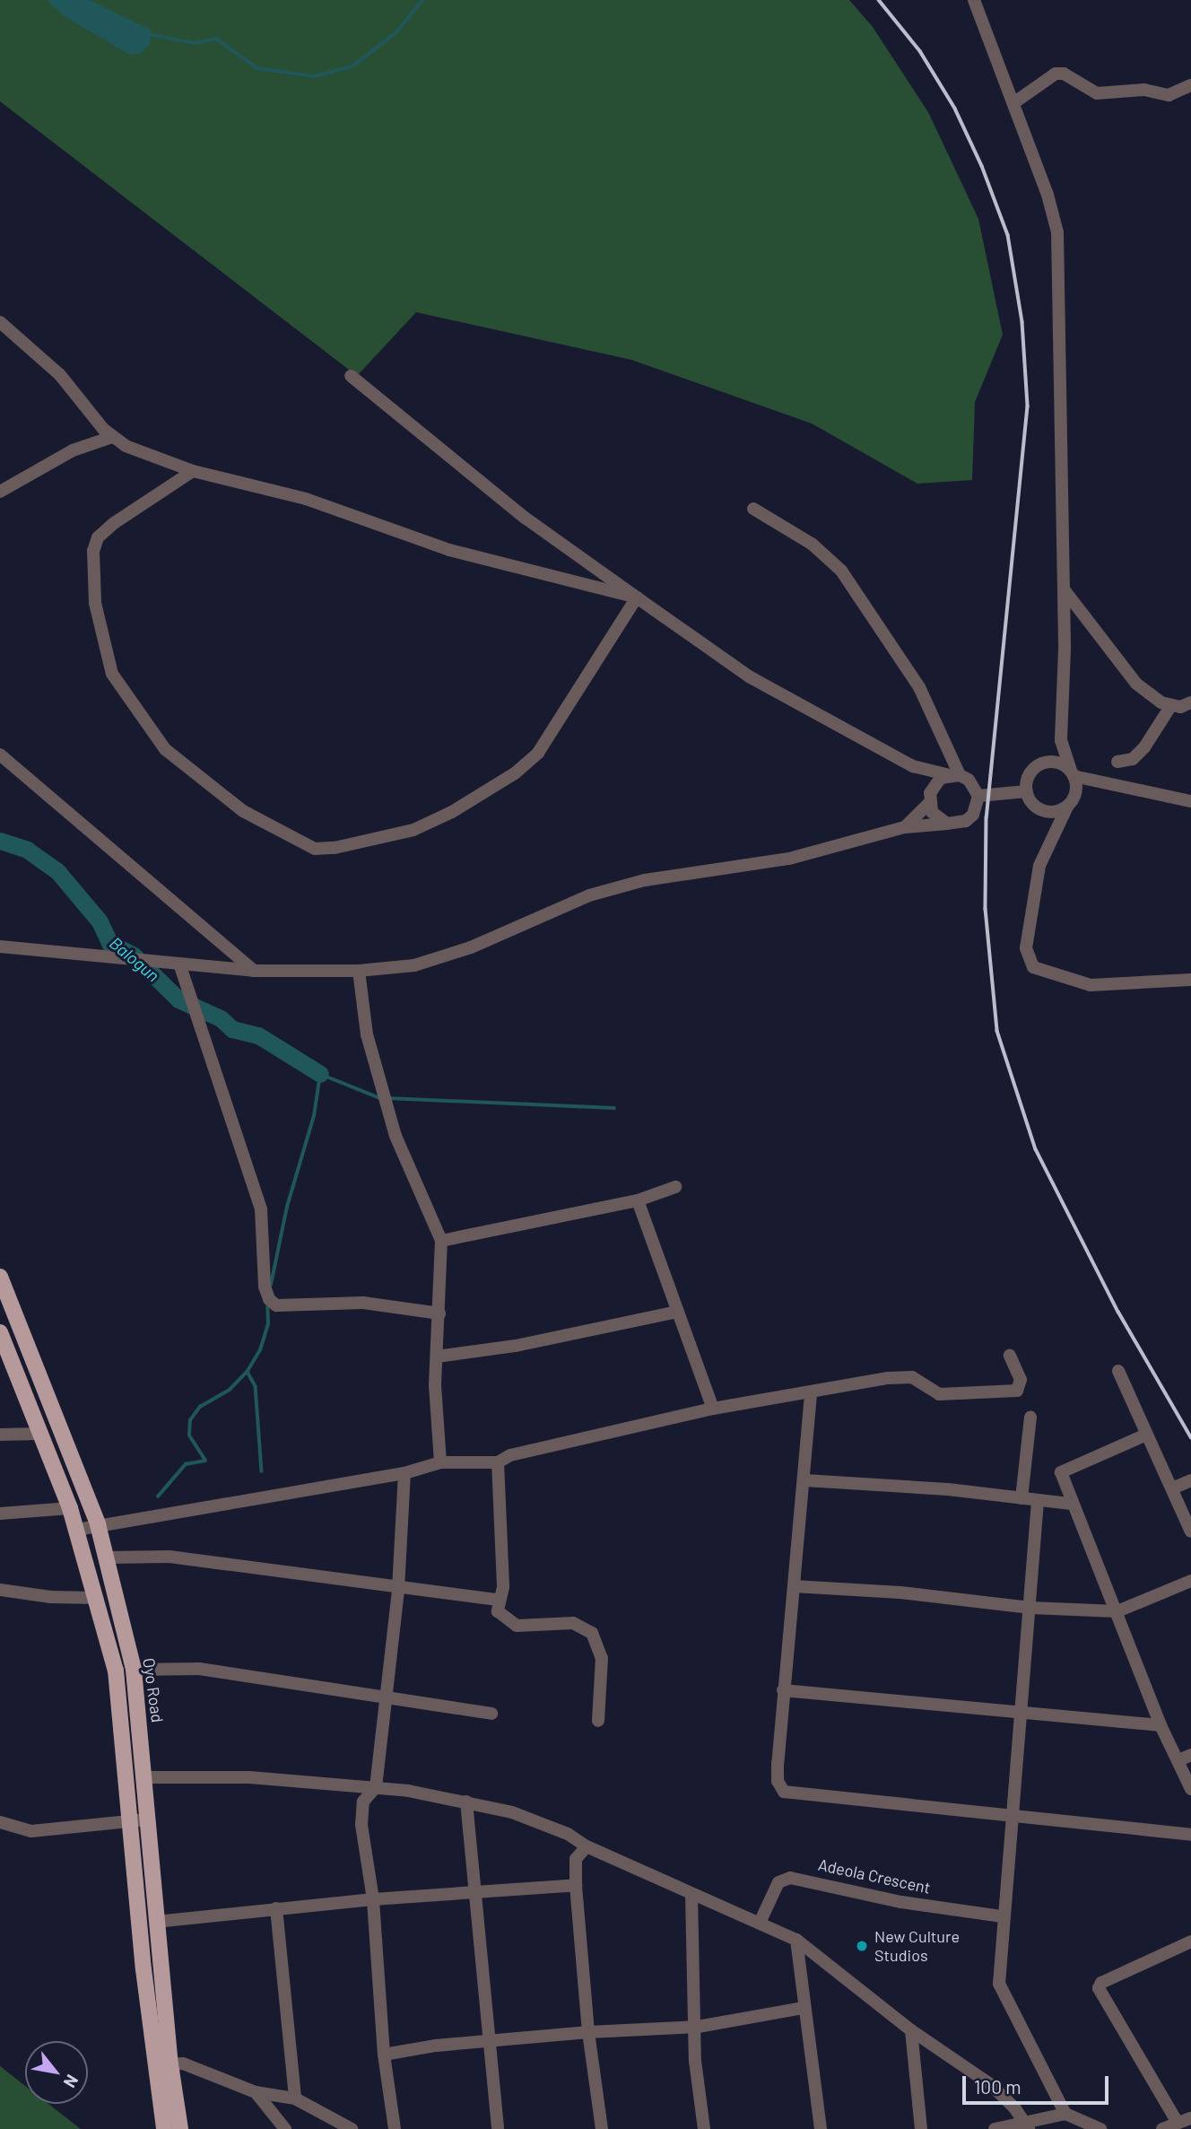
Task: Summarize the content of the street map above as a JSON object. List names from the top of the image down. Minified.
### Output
{"streets":{"main road":["Oyo Road"],"street":["Adeola Crescent"]},"water":["Balogun"],"places":["New Culture Studios"],"scale_bar":"100 m","north":"bottom right"}
